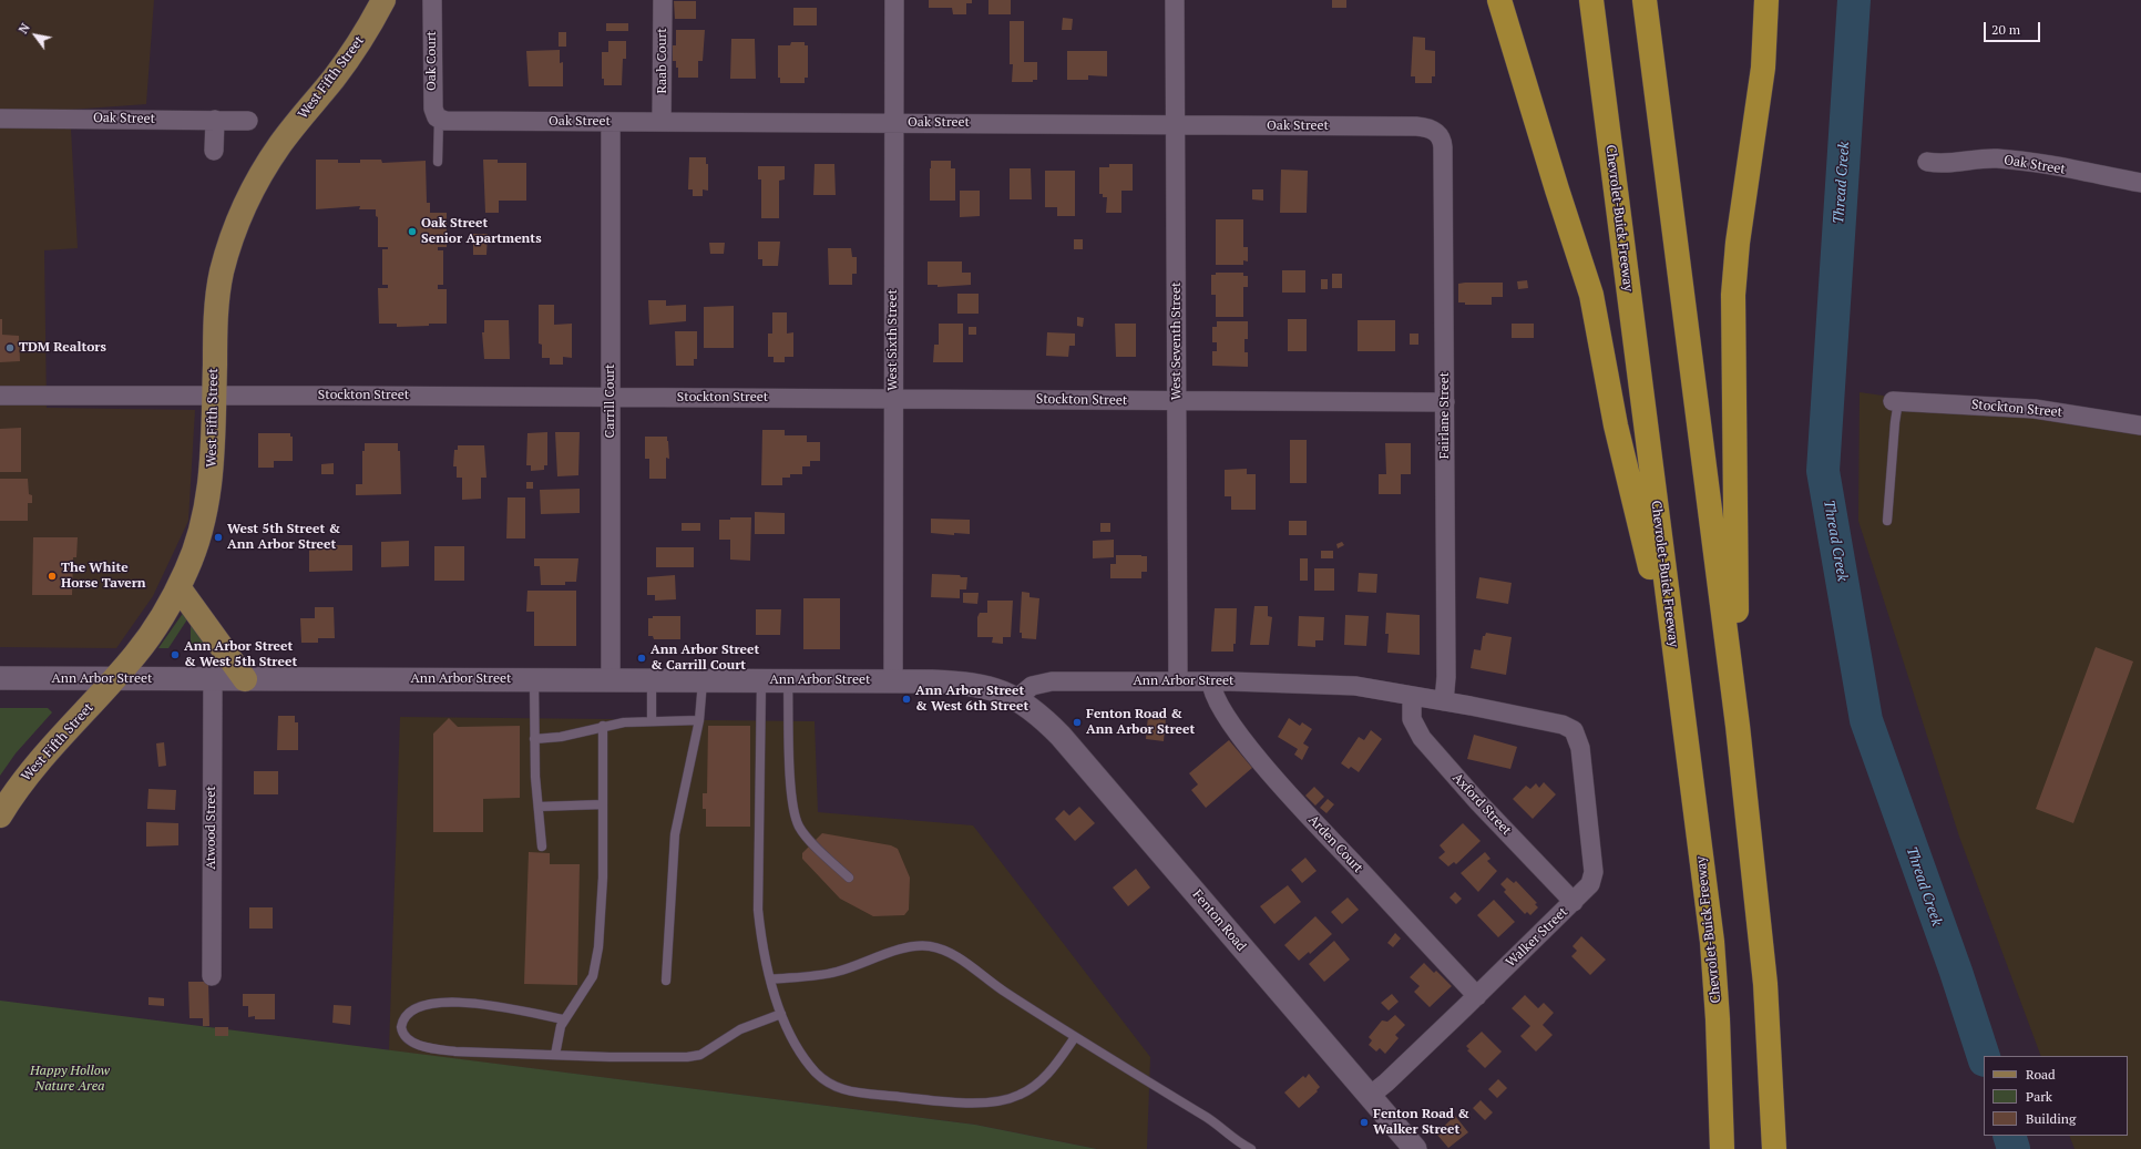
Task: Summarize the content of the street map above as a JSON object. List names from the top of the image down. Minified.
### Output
{"streets":{"highway":["Chevrolet-Buick Freeway"],"main road":["West Fifth Street"],"street":["Oak Court","Raab Court","Oak Street","West Sixth Street","West Seventh Street","Stockton Street","Carrill Court","Fairlane Street","Ann Arbor Street","Axford Street","Atwood Street","Arden Court","Fenton Road","Walker Street"]},"crossings":[["Oak Court","Oak Street"],["Raab Court","Oak Street"],["West Fifth Street","Stockton Street"],["West Fifth Street","Ann Arbor Street"],["Oak Street","West Sixth Street"],["Oak Street","West Seventh Street"],["Oak Street","Carrill Court"],["Oak Street","Fairlane Street"],["West Sixth Street","Stockton Street"],["West Sixth Street","Ann Arbor Street"],["West Seventh Street","Stockton Street"],["West Seventh Street","Ann Arbor Street"],["Stockton Street","Carrill Court"],["Stockton Street","Fairlane Street"],["Carrill Court","Ann Arbor Street"],["Fairlane Street","Ann Arbor Street"],["Ann Arbor Street","Axford Street"],["Ann Arbor Street","Atwood Street"],["Ann Arbor Street","Arden Court"],["Ann Arbor Street","Fenton Road"],["Ann Arbor Street","Walker Street"],["Axford Street","Walker Street"],["Arden Court","Walker Street"],["Fenton Road","Walker Street"]],"water":["Thread Creek"],"parks":["Happy Hollow Nature Area"],"places":["Oak Street Senior Apartments","TDM Realtors","West 5th Street & Ann Arbor Street","The White Horse Tavern","Ann Arbor Street & West 5th Street","Ann Arbor Street & Carrill Court","Ann Arbor Street & West 6th Street","Fenton Road & Ann Arbor Street","Fenton Road & Walker Street"],"legend":["Road","Park","Building"],"scale_bar":"20 m","north":"top left"}
